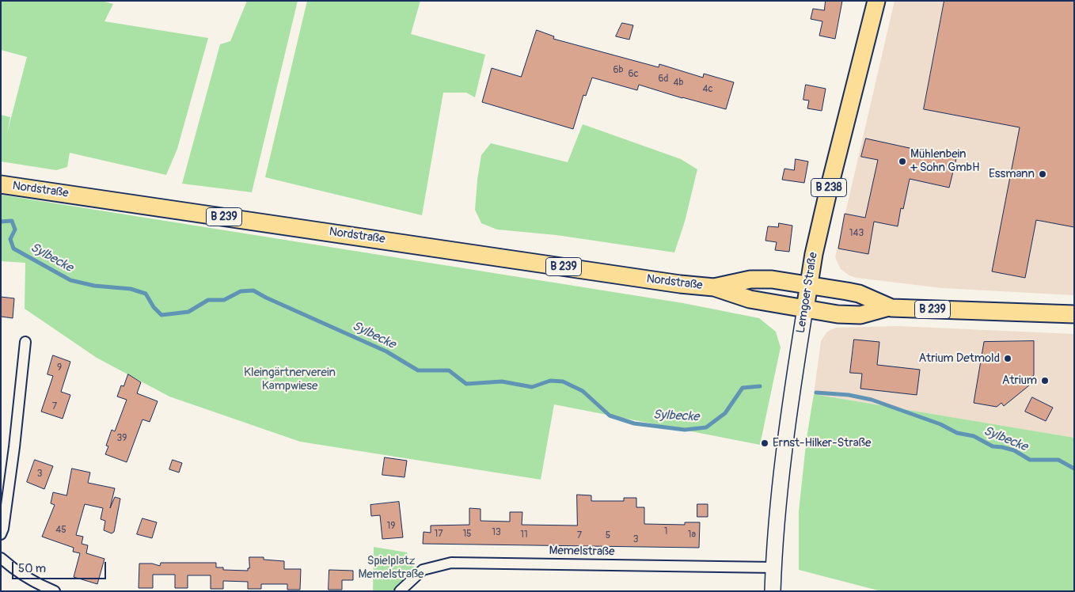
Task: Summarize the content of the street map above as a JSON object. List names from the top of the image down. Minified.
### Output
{"streets":{"main road":["B 238","Nordstraße","B 239","Lemgoer Straße"],"street":["Memelstraße"]},"crossings":[["Nordstraße","B 239"],["Nordstraße","Lemgoer Straße"],["B 239","Lemgoer Straße"],["Lemgoer Straße","Memelstraße"]],"water":["Sylbecke"],"parks":["Kleingärtnerverein Kampwiese","Spielplatz Memelstraße"],"places":["Mühlenbein + Sohn GmbH","Essmann","Atrium Detmold","Atrium","Ernst-Hilker-Straße"],"house_numbers":["6b","6c","6d","4b","4c","143","9","7","39","3","19","45","1","13","17","15","11","1a","7","5","3"],"scale_bar":"50 m"}
